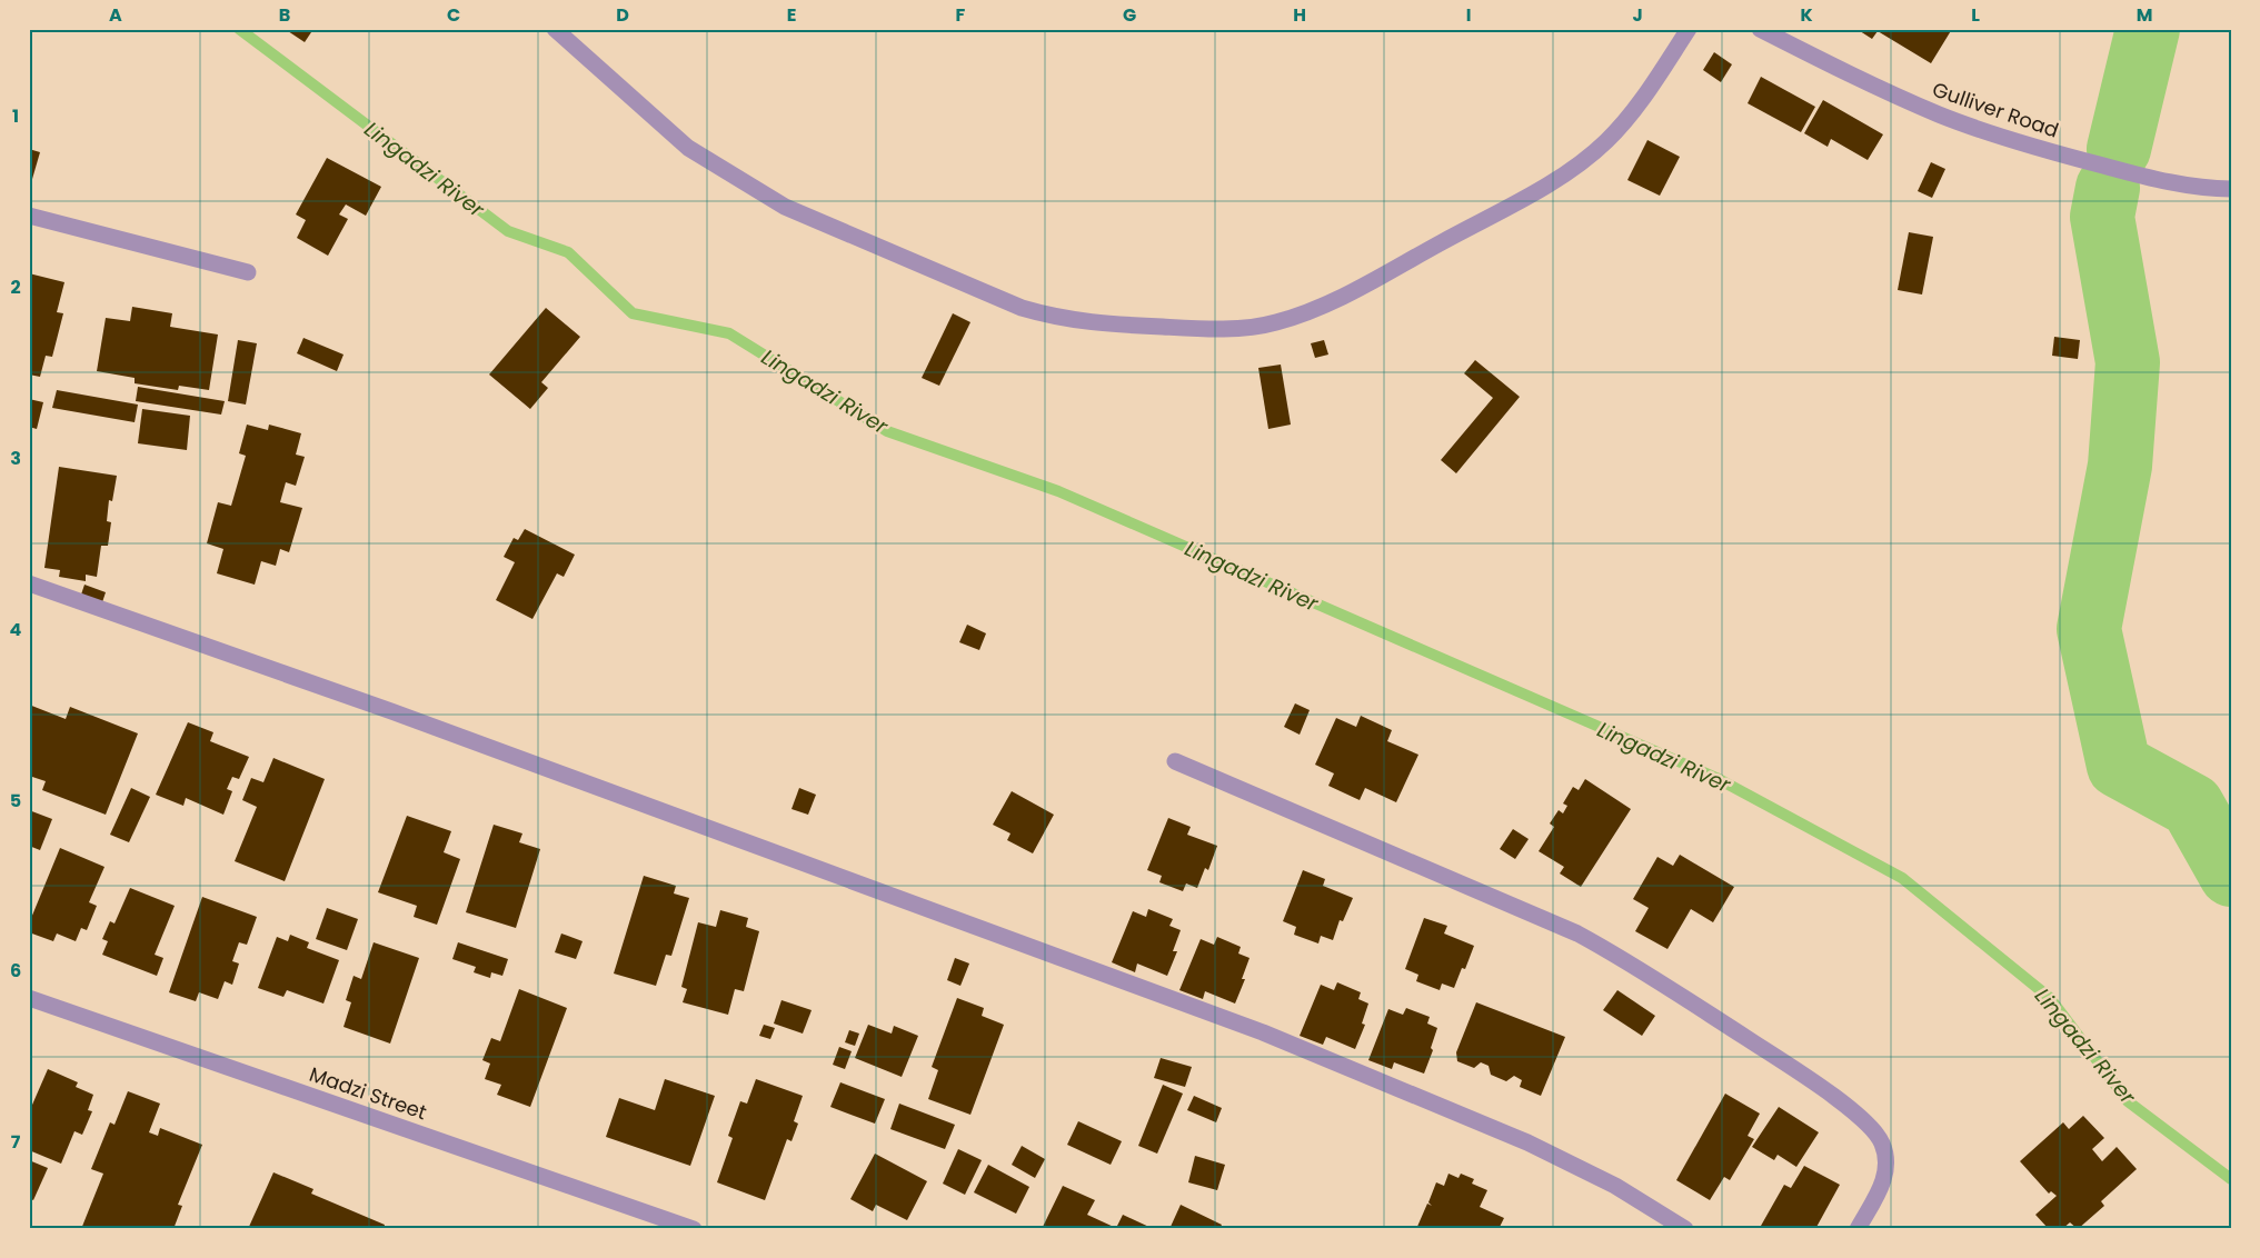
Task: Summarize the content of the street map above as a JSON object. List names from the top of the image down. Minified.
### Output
{"streets":{"street":["Gulliver Road","Madzi Street"]},"water":["Lingadzi River"],"grid":{"columns":["A","B","C","D","E","F","G","H","I","J","K","L","M"],"rows":["1","2","3","4","5","6","7"]}}
